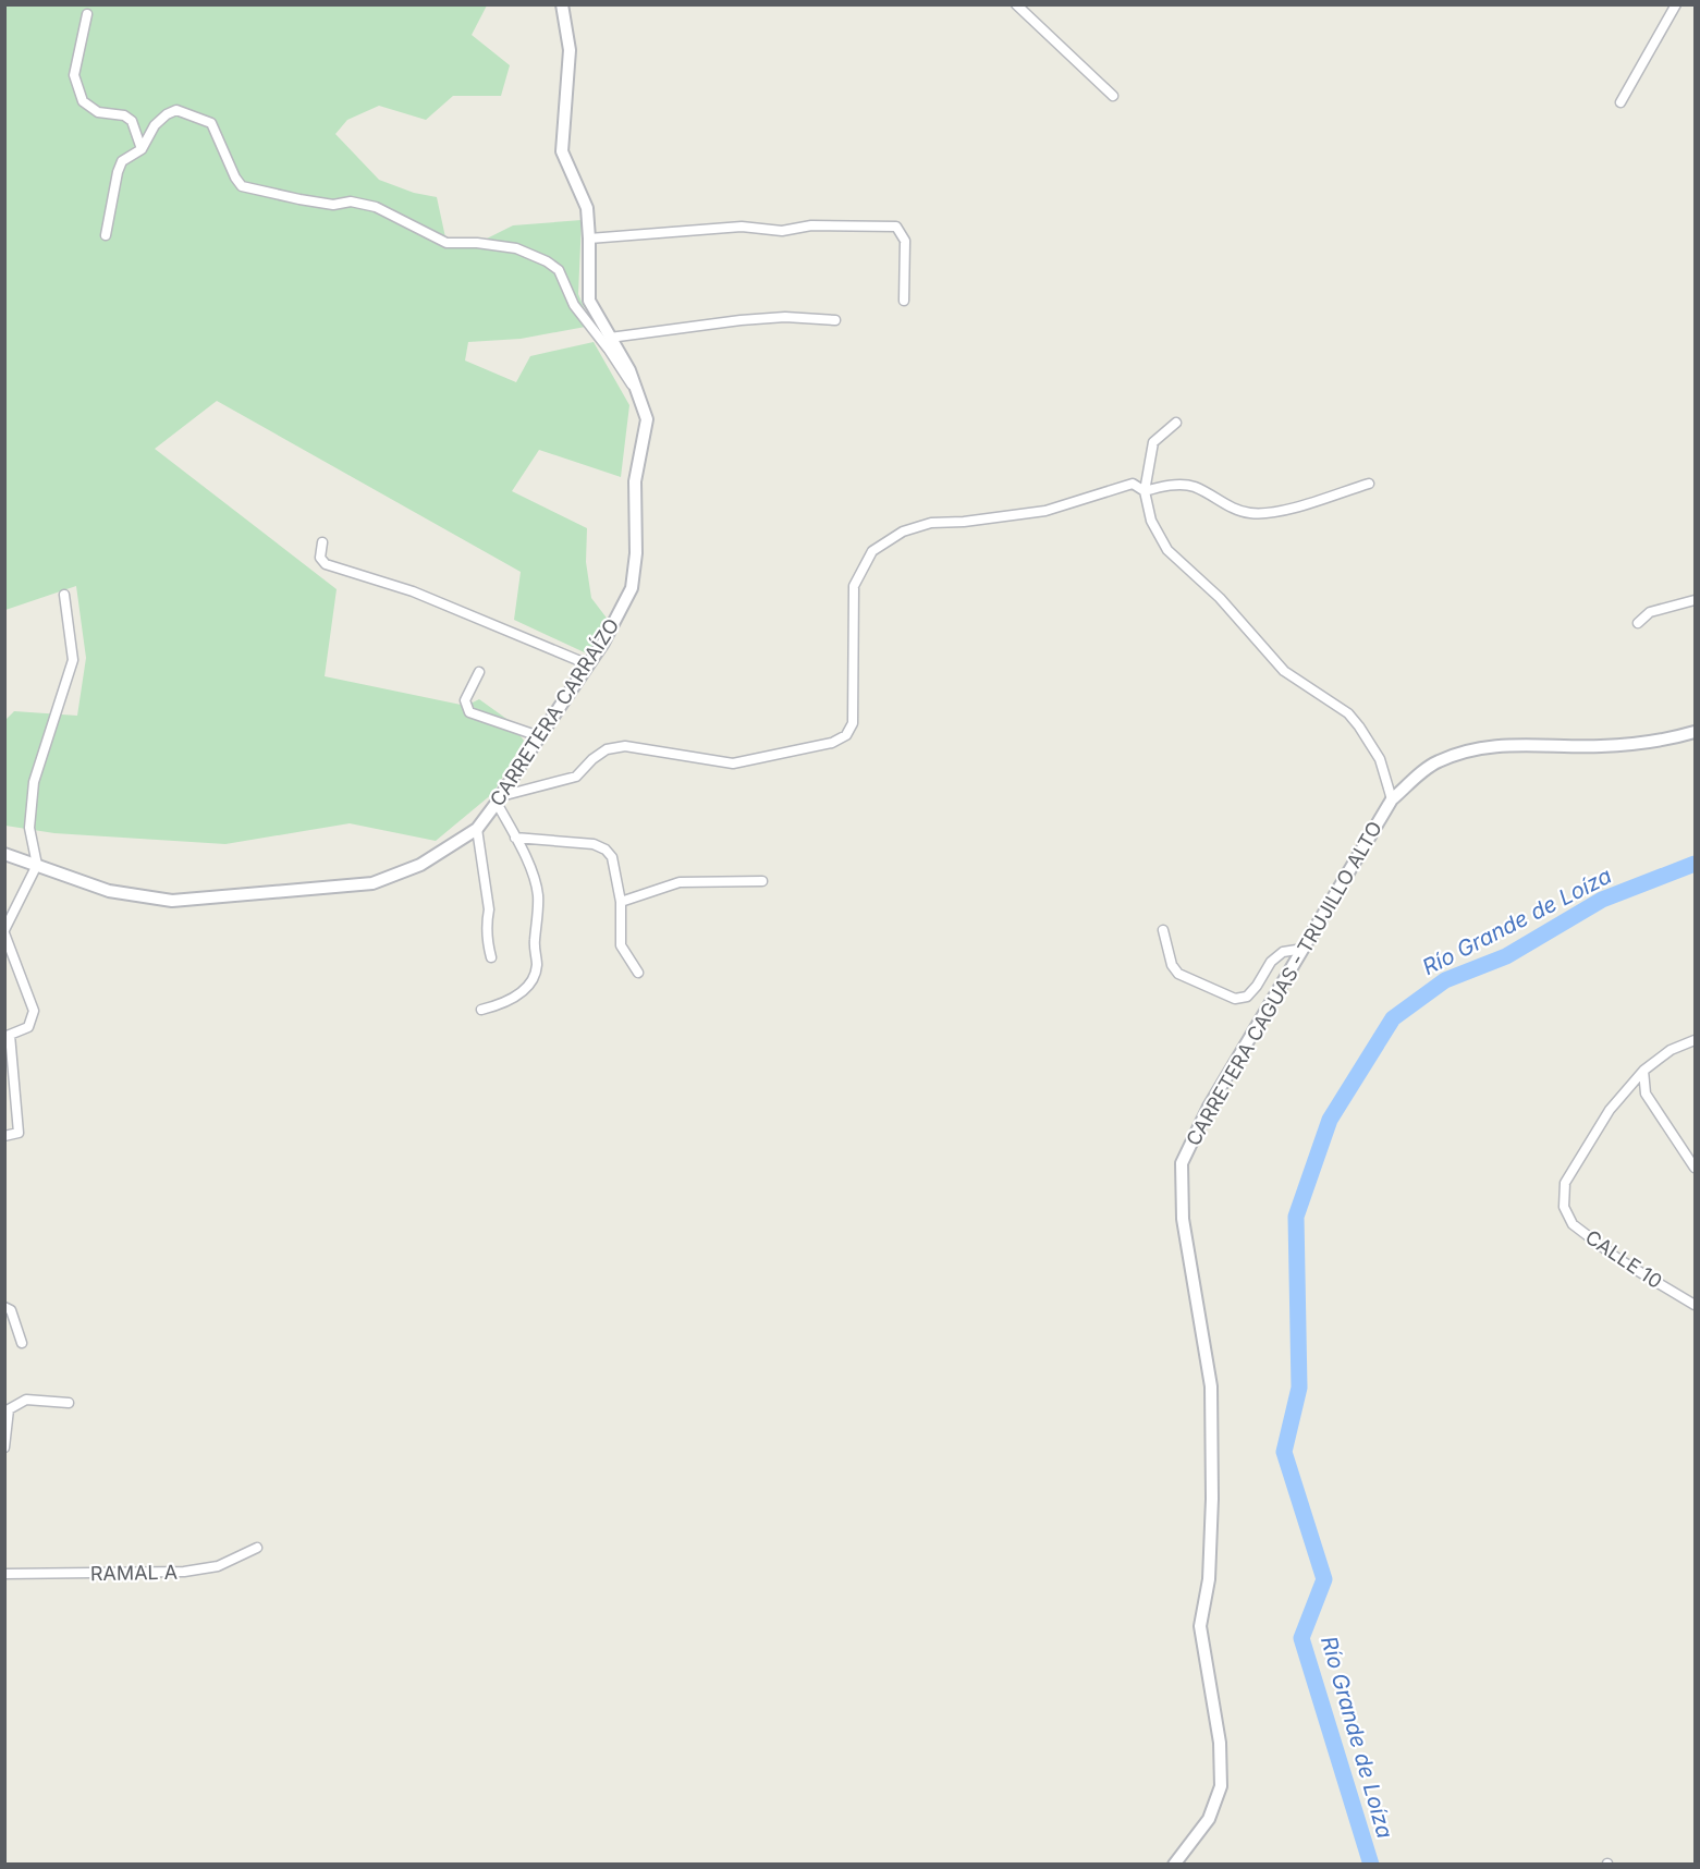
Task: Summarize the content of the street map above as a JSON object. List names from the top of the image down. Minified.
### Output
{"streets":{"street":["CARRETERA CARRAÍZO","CARRETERA CAGUAS - TRUJILLO ALTO","CALLE 10","RAMAL A"]},"water":["Río Grande de Loíza"]}
